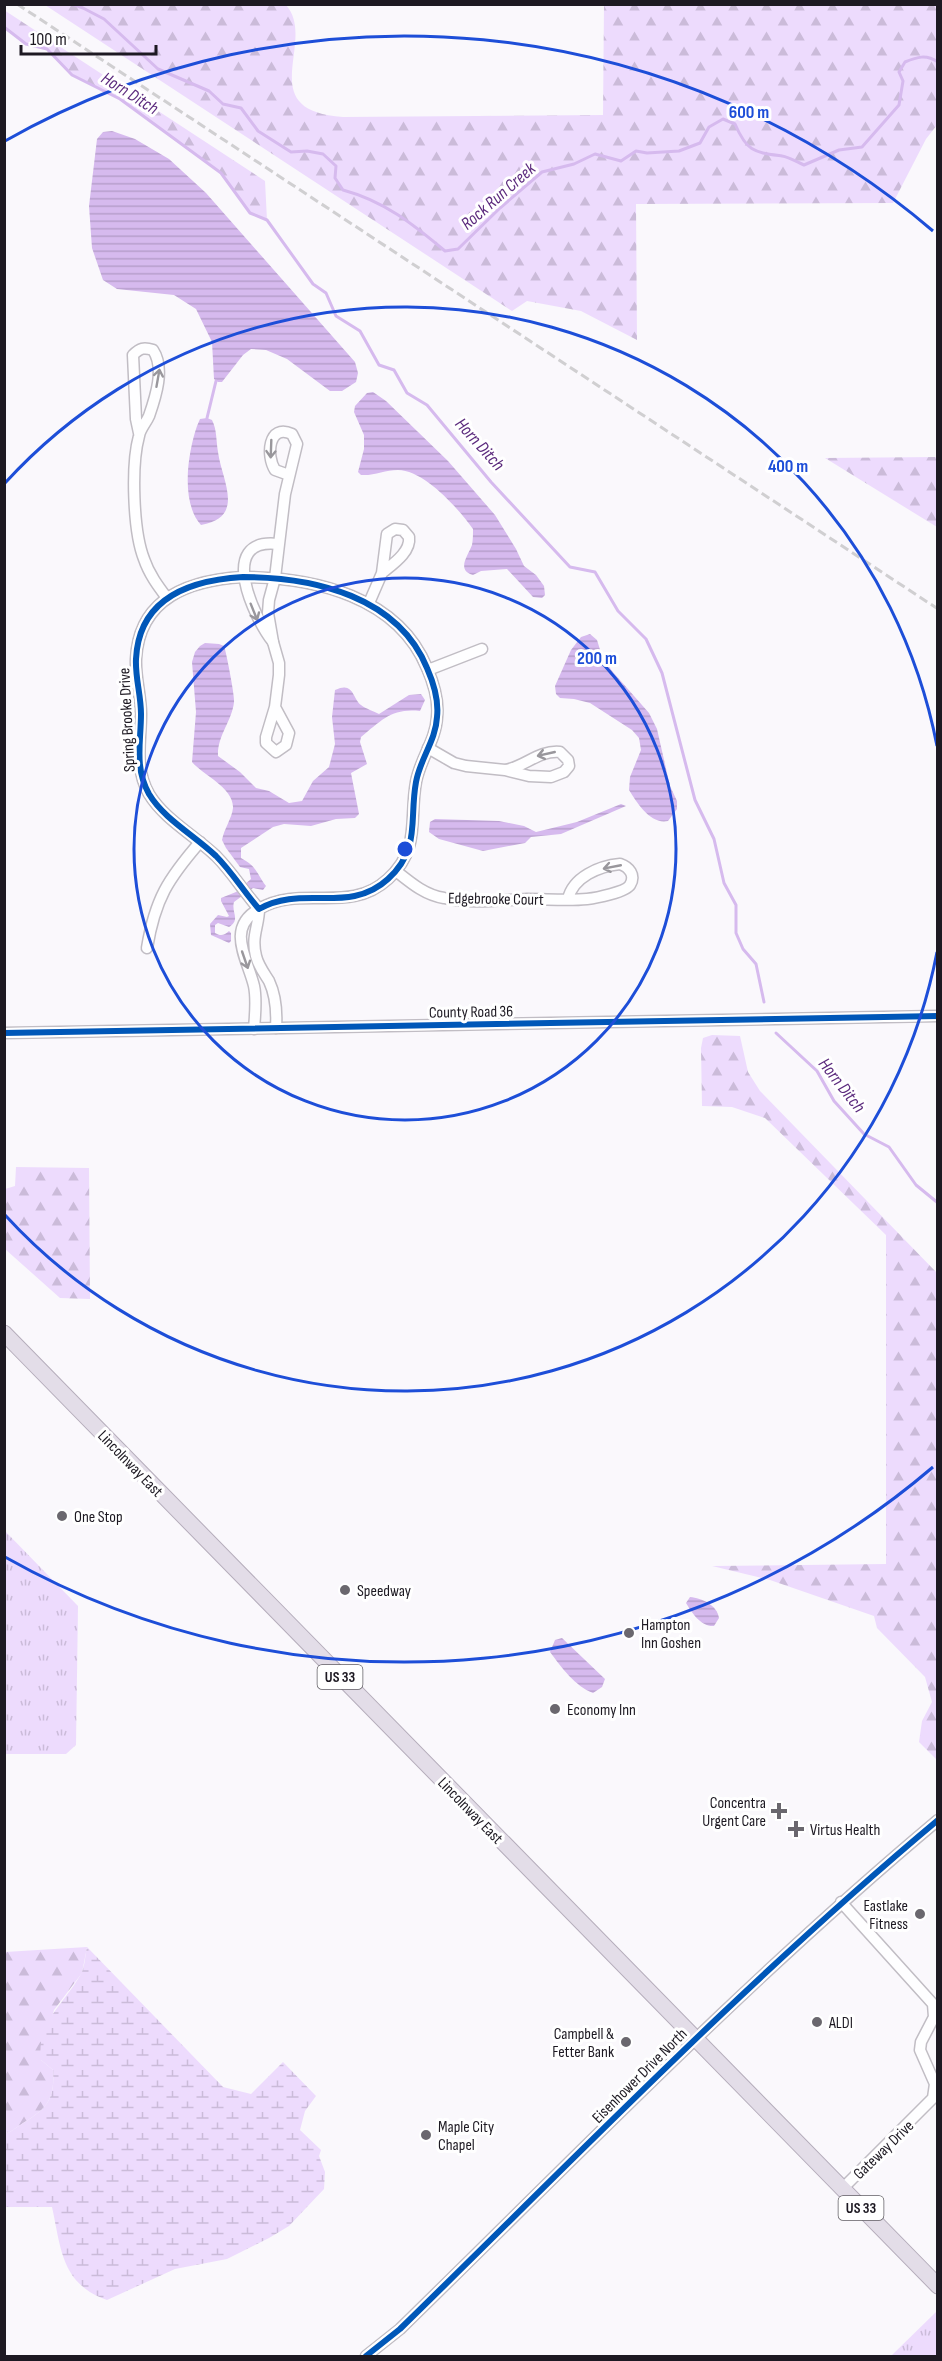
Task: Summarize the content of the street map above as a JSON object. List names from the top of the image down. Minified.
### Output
{"streets":{"highway":["Lincolnway East","US 33"],"street":["Spring Brooke Drive","Edgebrooke Court","County Road 36","Eisenhower Drive North","Gateway Drive"]},"crossings":[["Spring Brooke Drive","Edgebrooke Court"],["Lincolnway East","Eisenhower Drive North"],["Lincolnway East","Gateway Drive"],["Eisenhower Drive North","Gateway Drive"]],"water":["Horn Ditch","Rock Run Creek"],"places":{"other":["One Stop","Speedway","Hampton Inn Goshen","Economy Inn","Eastlake Fitness","ALDI","Campbell & Fetter Bank","Maple City Chapel"],"health":["Concentra Urgent Care","Virtus Health"]},"scale_bar":"100 m","rings":["600 m","400 m","200 m"]}
